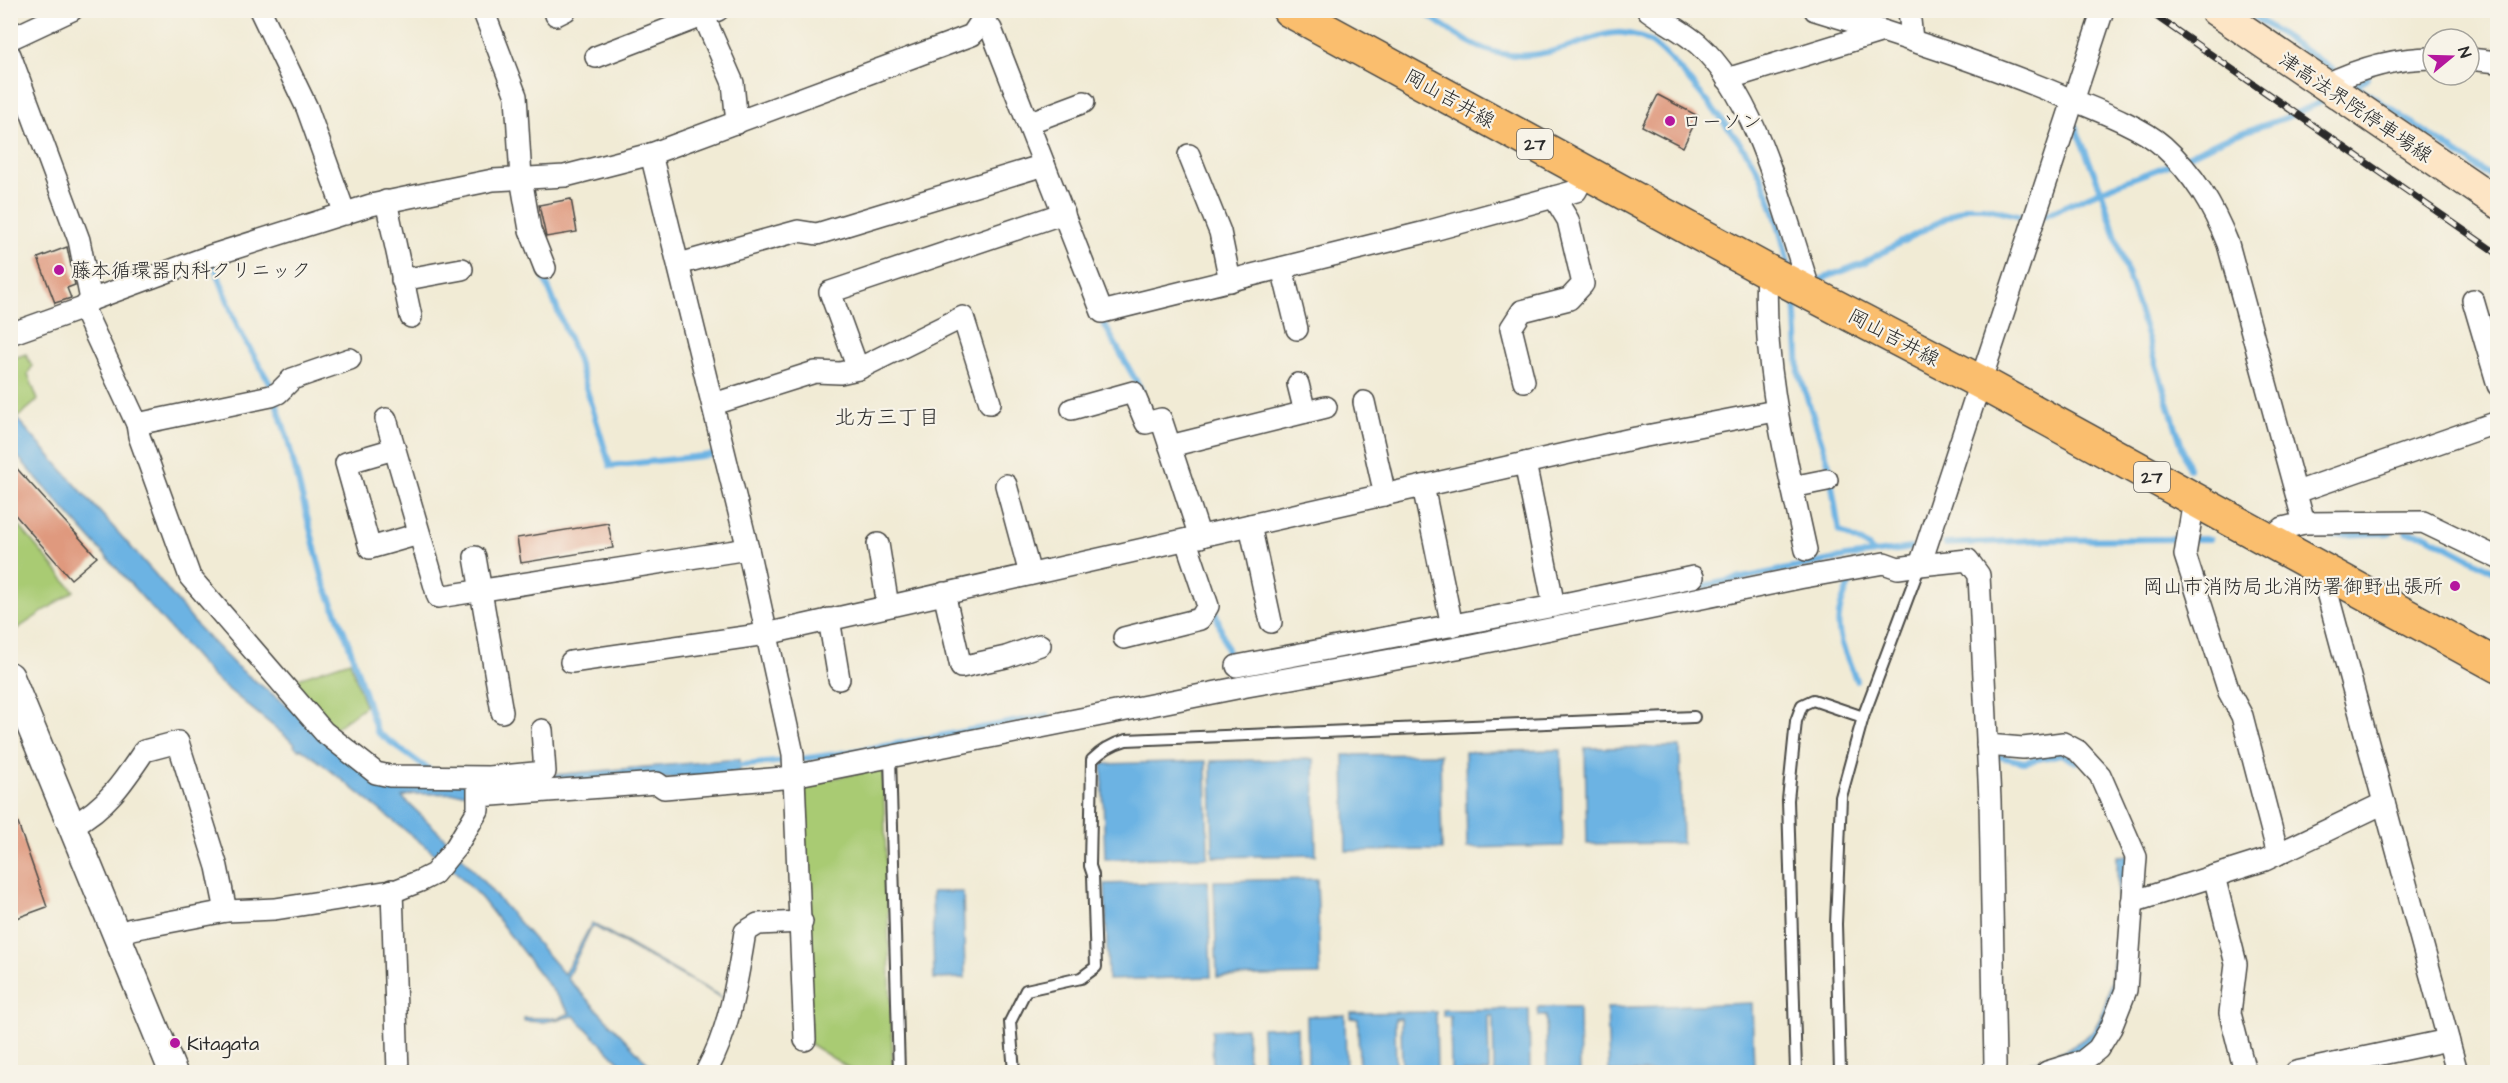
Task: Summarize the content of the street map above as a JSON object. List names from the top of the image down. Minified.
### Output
{"streets":{"main road":["岡山吉井線","津高法界院停車場線","27"]},"districts":["北方三丁目"],"places":["ローソン","藤本循環器内科クリニック","岡山市消防局北消防署御野出張所","Kitagata"],"north":"right"}
